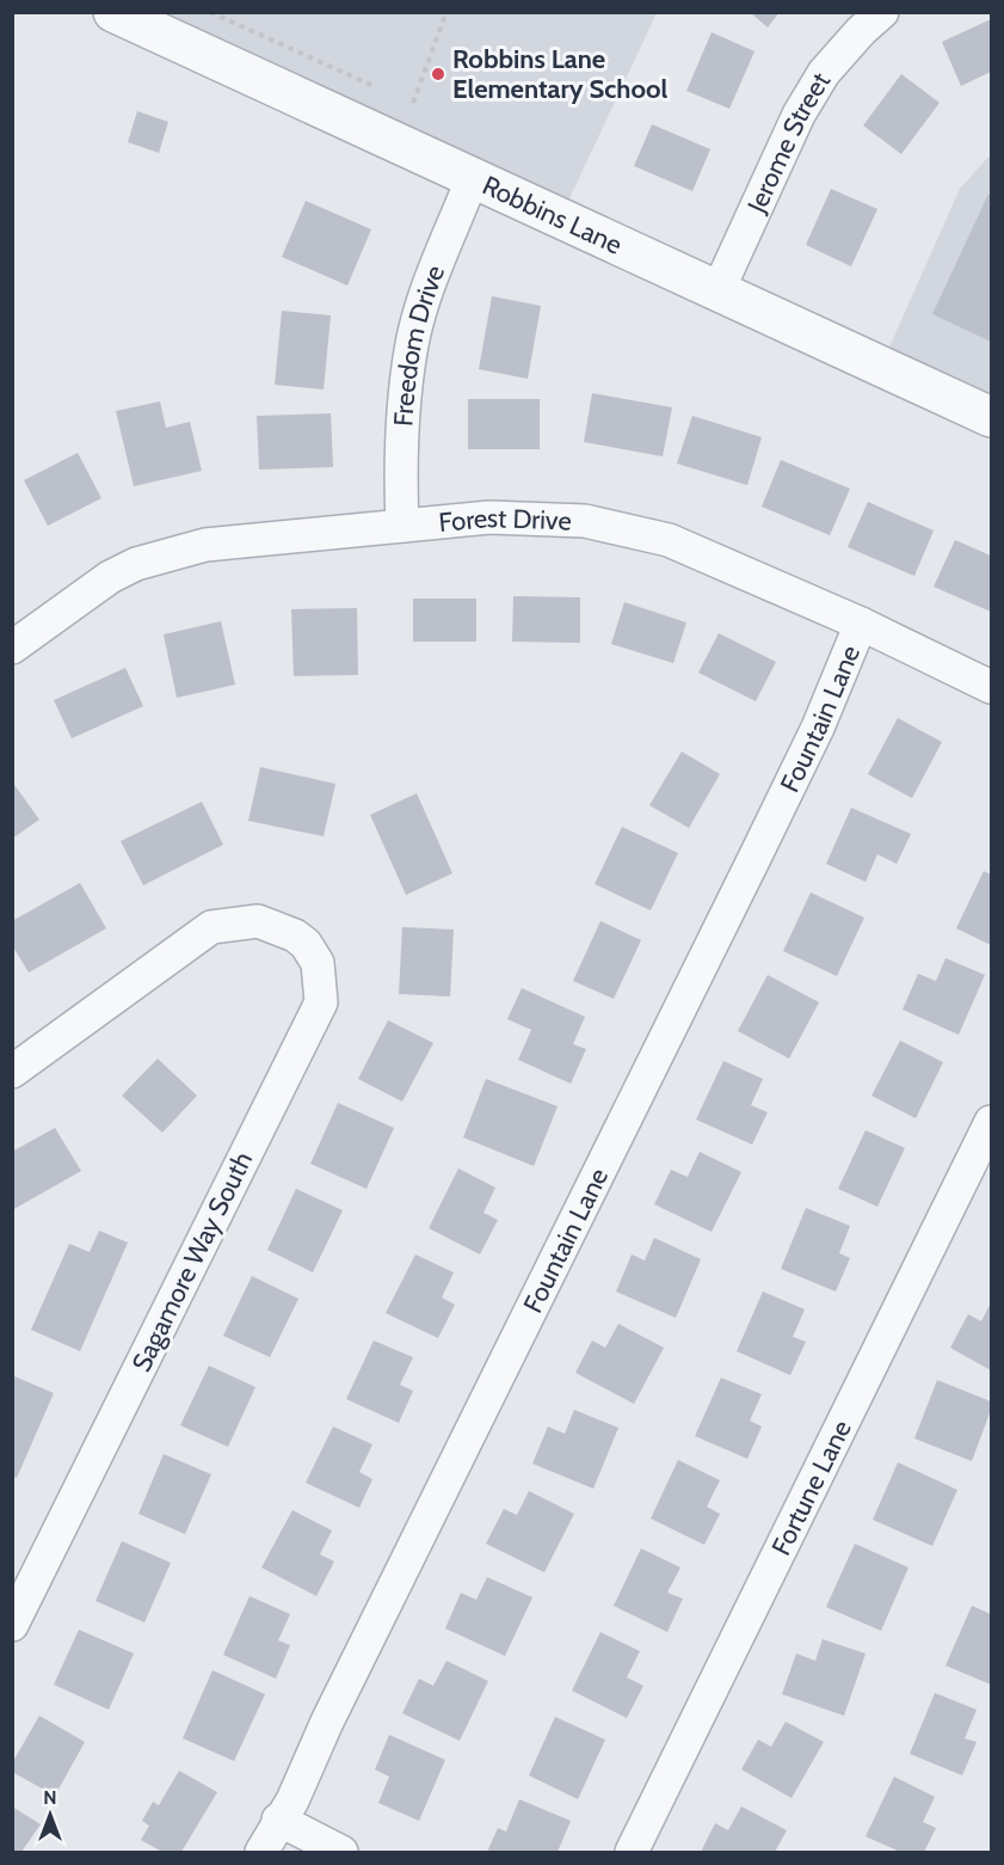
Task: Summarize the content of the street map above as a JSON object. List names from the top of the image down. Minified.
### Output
{"streets":{"street":["Jerome Street","Robbins Lane","Freedom Drive","Forest Drive","Fountain Lane","Sagamore Way South","Fortune Lane"]},"crossings":[["Jerome Street","Robbins Lane"],["Robbins Lane","Freedom Drive"],["Freedom Drive","Forest Drive"],["Forest Drive","Fountain Lane"]],"places":["Robbins Lane Elementary School"],"north":"top"}
